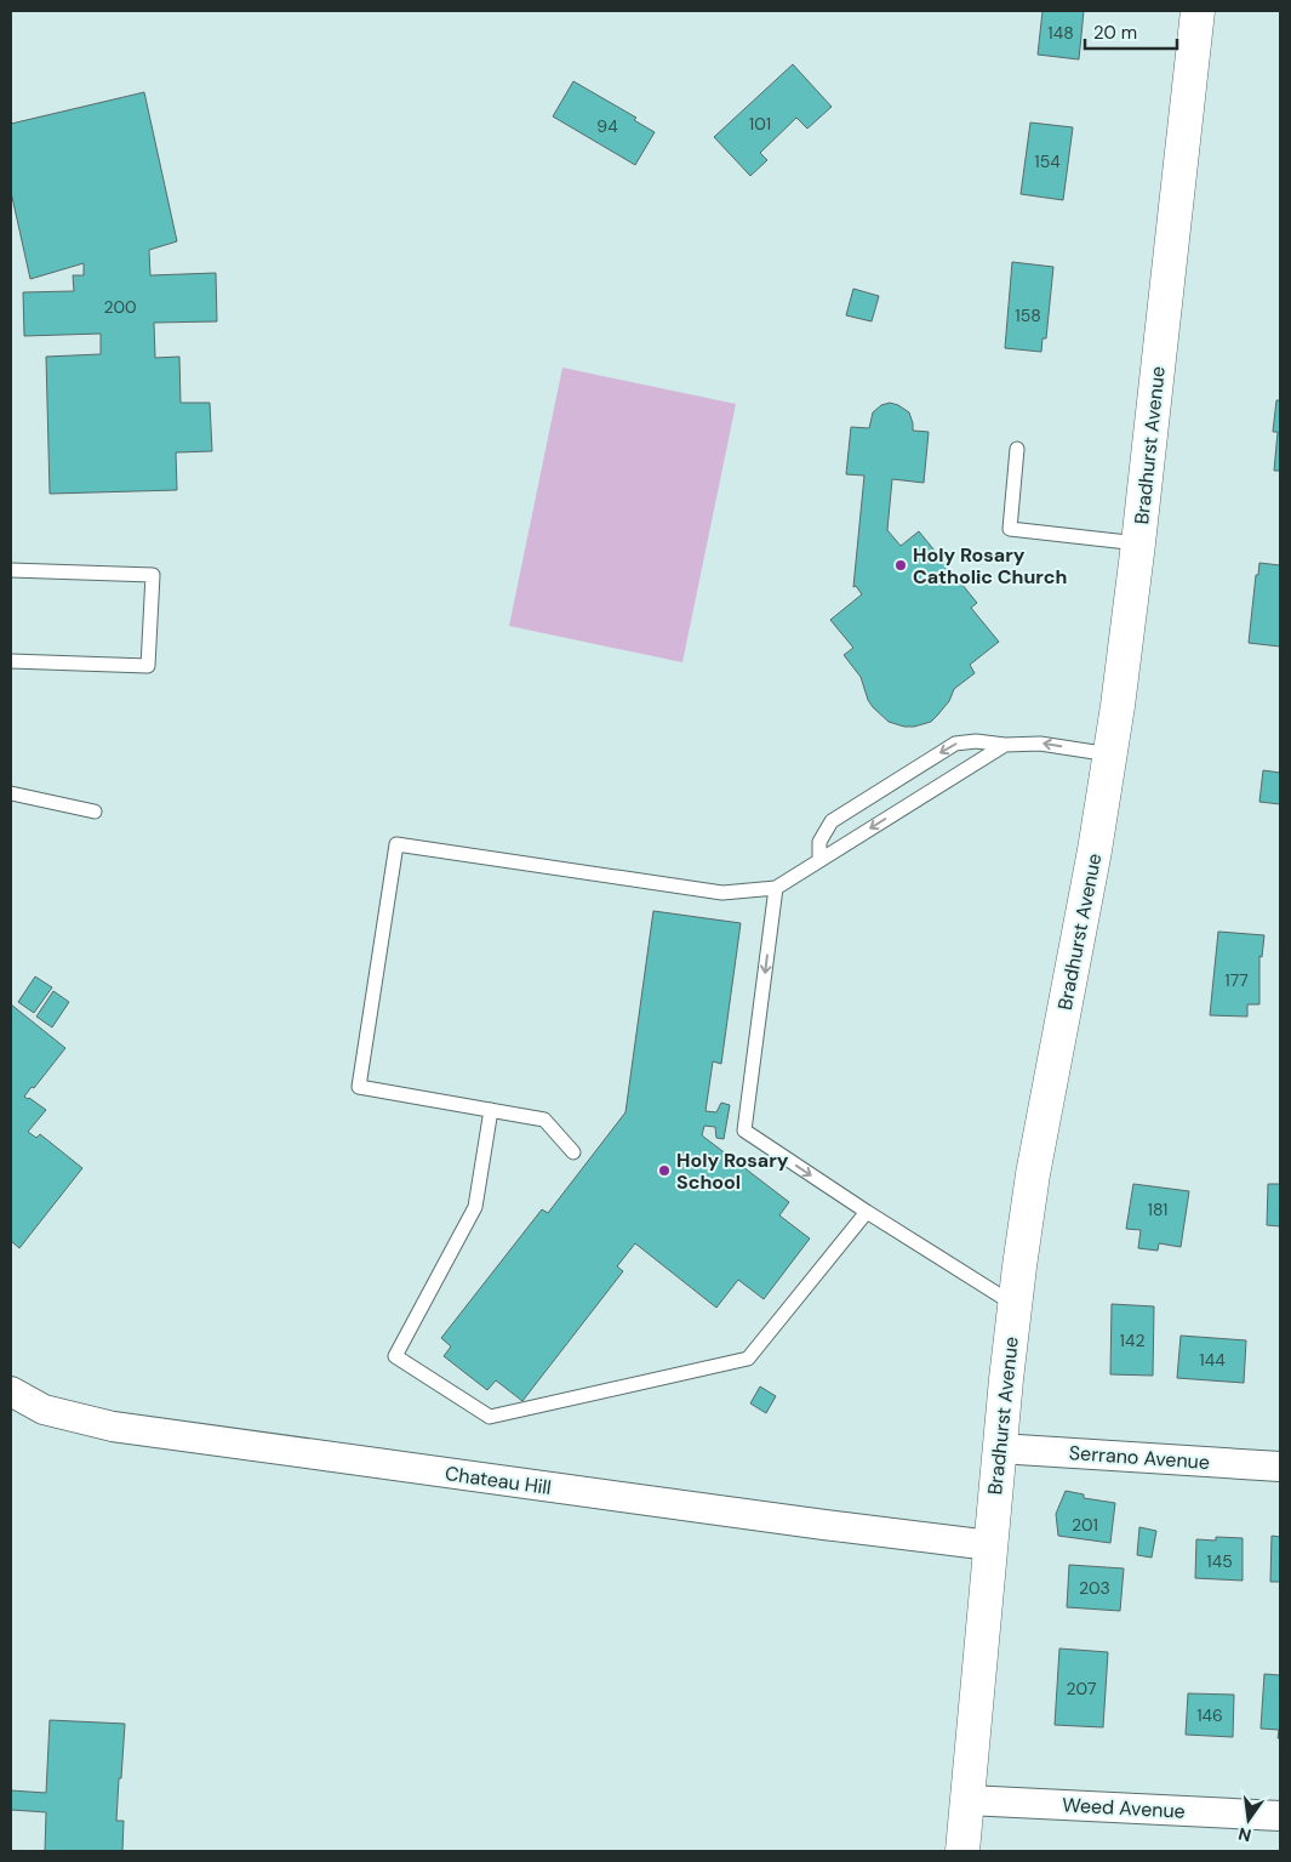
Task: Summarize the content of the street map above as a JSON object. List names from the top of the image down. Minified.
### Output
{"streets":{"main road":["Bradhurst Avenue"],"street":["Serrano Avenue","Chateau Hill","Weed Avenue"]},"crossings":[["Bradhurst Avenue","Serrano Avenue"],["Bradhurst Avenue","Chateau Hill"],["Bradhurst Avenue","Weed Avenue"]],"places":["Holy Rosary Catholic Church","Holy Rosary School"],"house_numbers":["148","101","94","154","200","158","177","181","142","144","201","145","203","207","146"],"scale_bar":"20 m","north":"bottom"}
